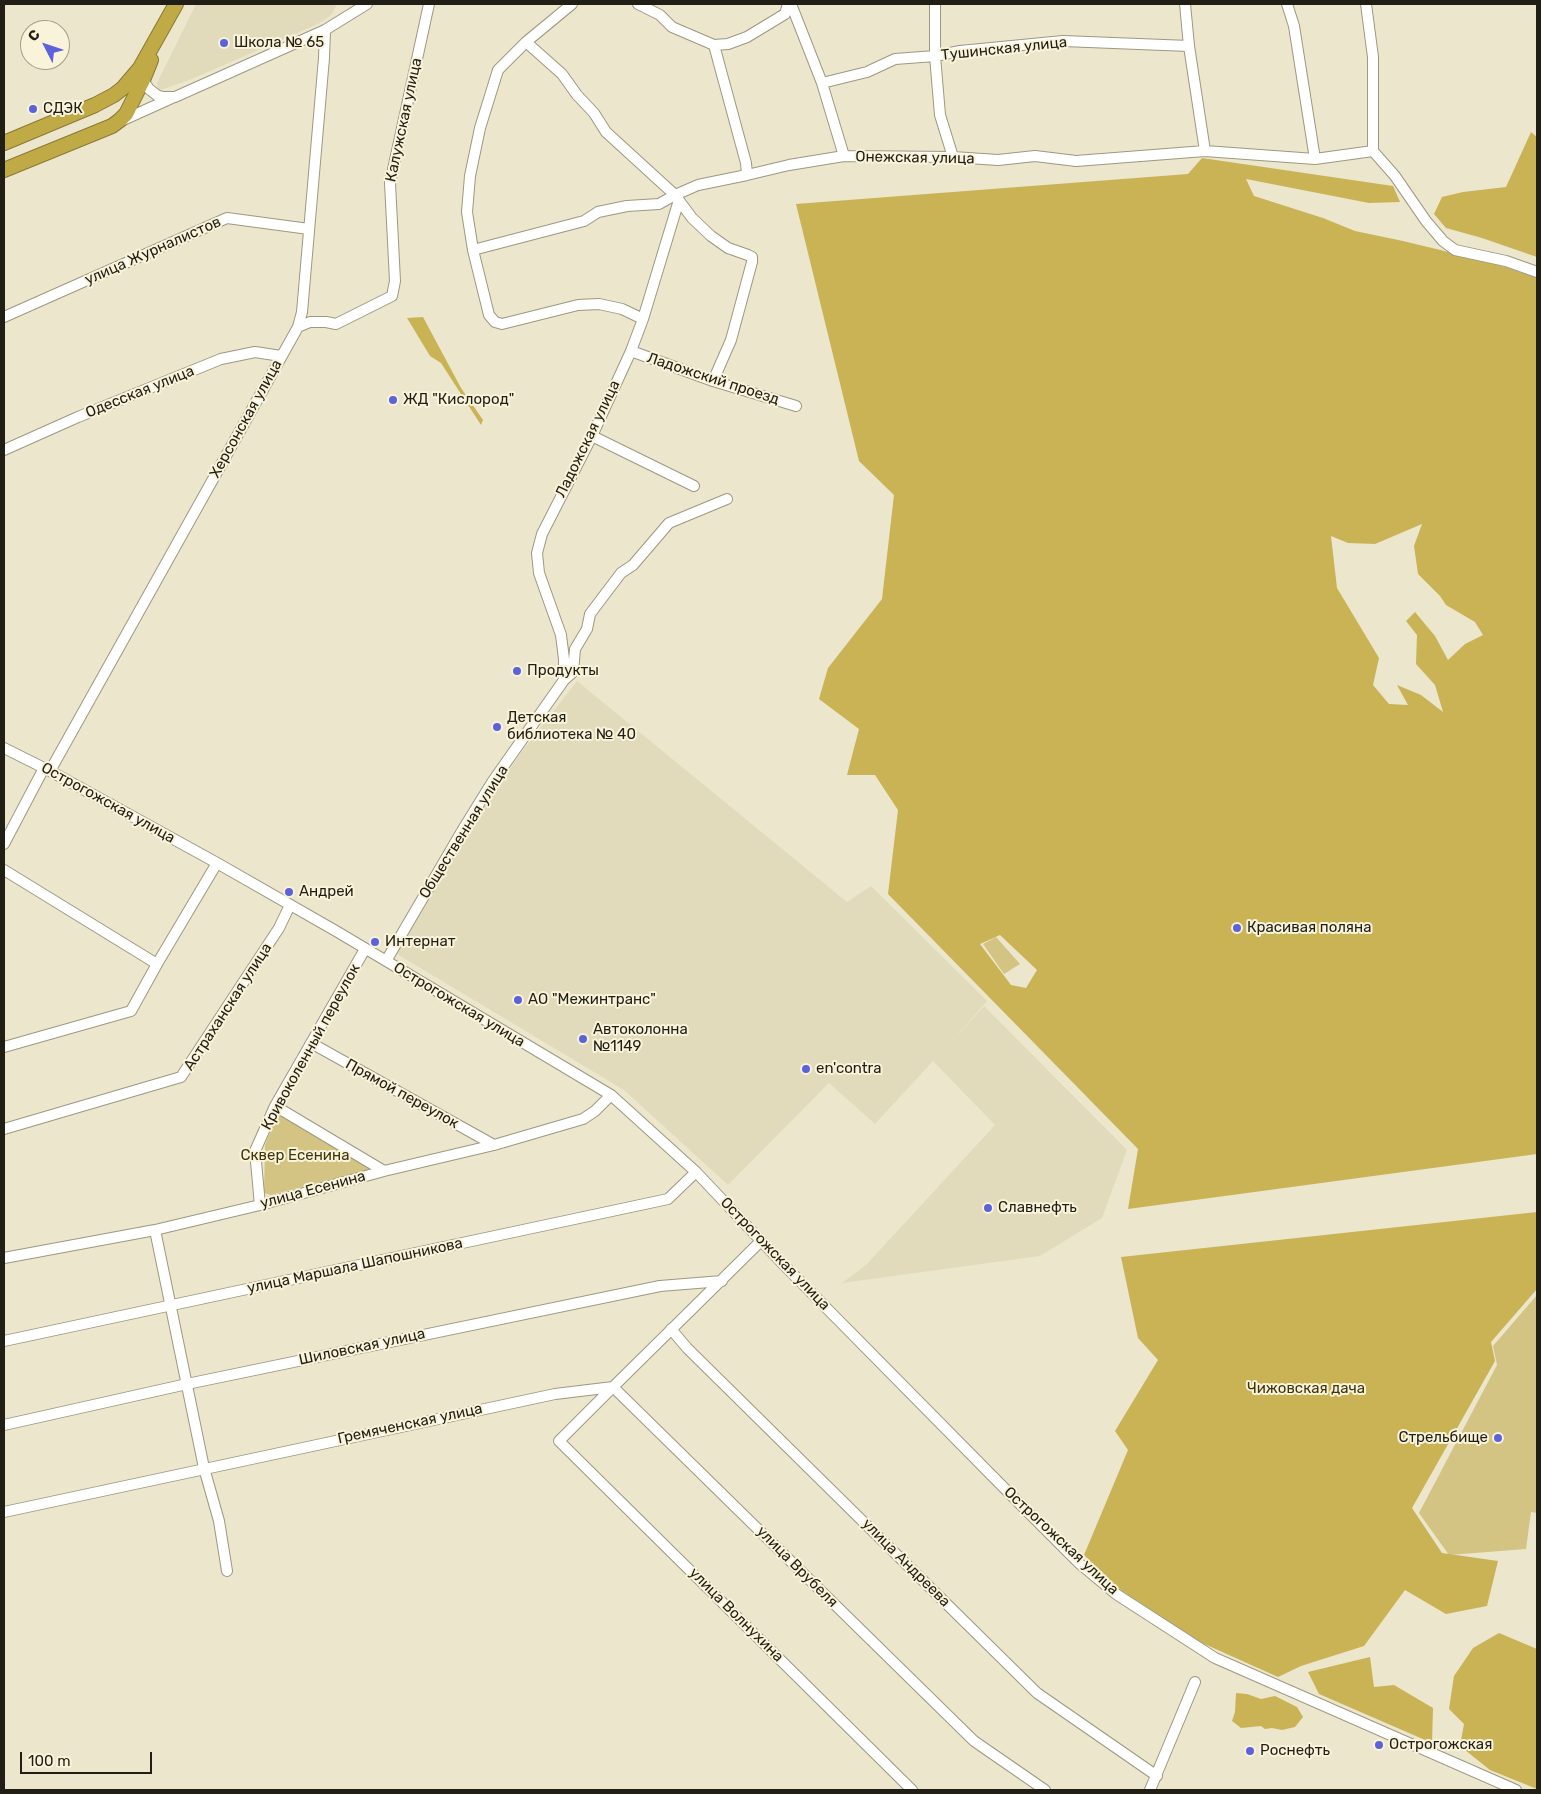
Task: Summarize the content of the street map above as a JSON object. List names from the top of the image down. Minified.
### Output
{"streets":{"street":["Тушинская улица","Калужская улица","Онежская улица","улица Журналистов","Ладожский проезд","Одесская улица","Херсонская улица","Ладожская улица","Острогожская улица","Общественная улица","Астраханская улица","Кривоколенный переулок","Прямой переулок","улица Есенина","улица Маршала Шапошникова","Шиловская улица","Гремяченская улица","улица Андреева","улица Врубеля","улица Волнухина"]},"crossings":[["Калужская улица","Херсонская улица"],["Онежская улица","Ладожская улица"],["улица Журналистов","Херсонская улица"],["Ладожский проезд","Ладожская улица"],["Одесская улица","Херсонская улица"],["Херсонская улица","Острогожская улица"],["Ладожская улица","Общественная улица"],["Острогожская улица","Общественная улица"],["Острогожская улица","Астраханская улица"],["Острогожская улица","Кривоколенный переулок"],["Острогожская улица","улица Есенина"],["Острогожская улица","улица Маршала Шапошникова"],["Кривоколенный переулок","Прямой переулок"],["Кривоколенный переулок","улица Есенина"],["Прямой переулок","улица Есенина"],["Гремяченская улица","улица Врубеля"],["Гремяченская улица","улица Волнухина"],["улица Врубеля","улица Волнухина"]],"parks":["Сквер Есенина","Чижовская дача"],"places":["Школа № 65","СДЭК","ЖД \"Кислород\"","Продукты","Детская библиотека № 40","Андрей","Красивая поляна","Интернат","АО \"Межинтранс\"","Автоколонна №1149","en'contra","Cлавнефть","Стрельбище","Острогожская","Роснефть"],"scale_bar":"100 m","north":"top left"}
